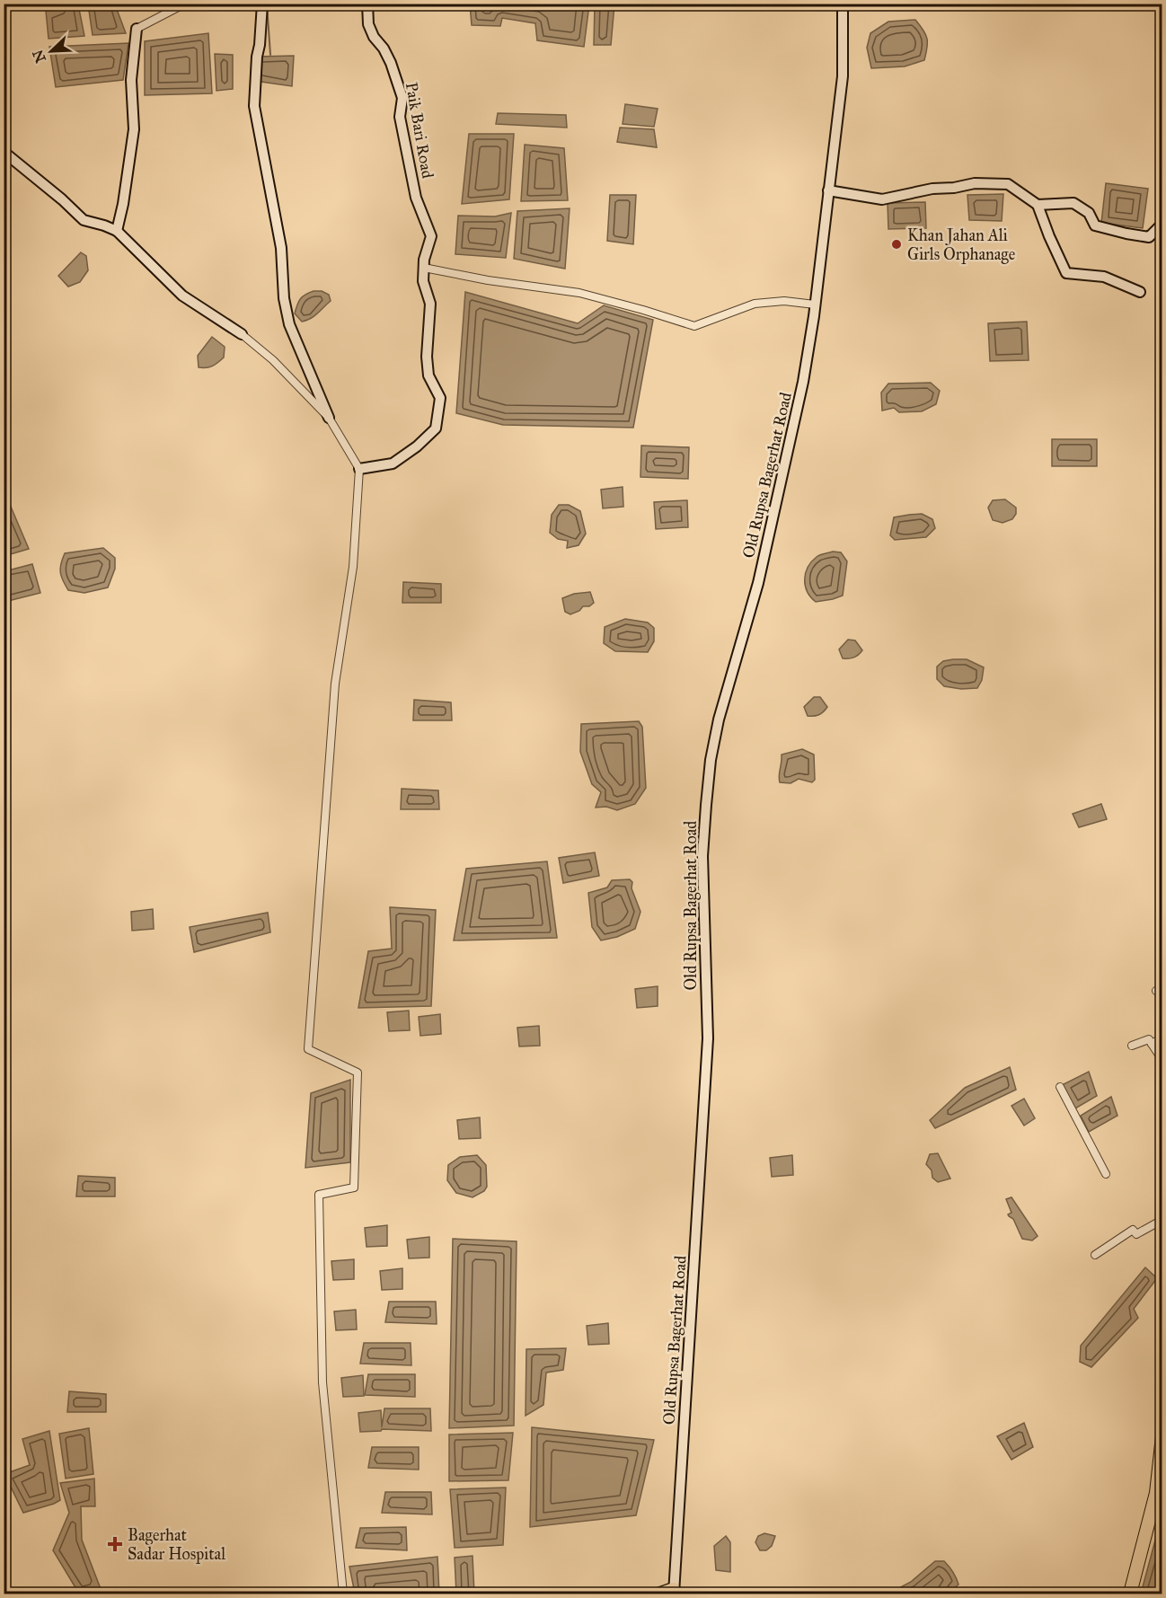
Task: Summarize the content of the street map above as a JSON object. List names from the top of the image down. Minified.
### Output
{"streets":{"street":["Paik Bari Road","Old Rupsa Bagerhat Road"]},"places":{"other":["Khan Jahan Ali Girls Orphanage"],"health":["Bagerhat Sadar Hospital"]},"north":"bottom left"}
